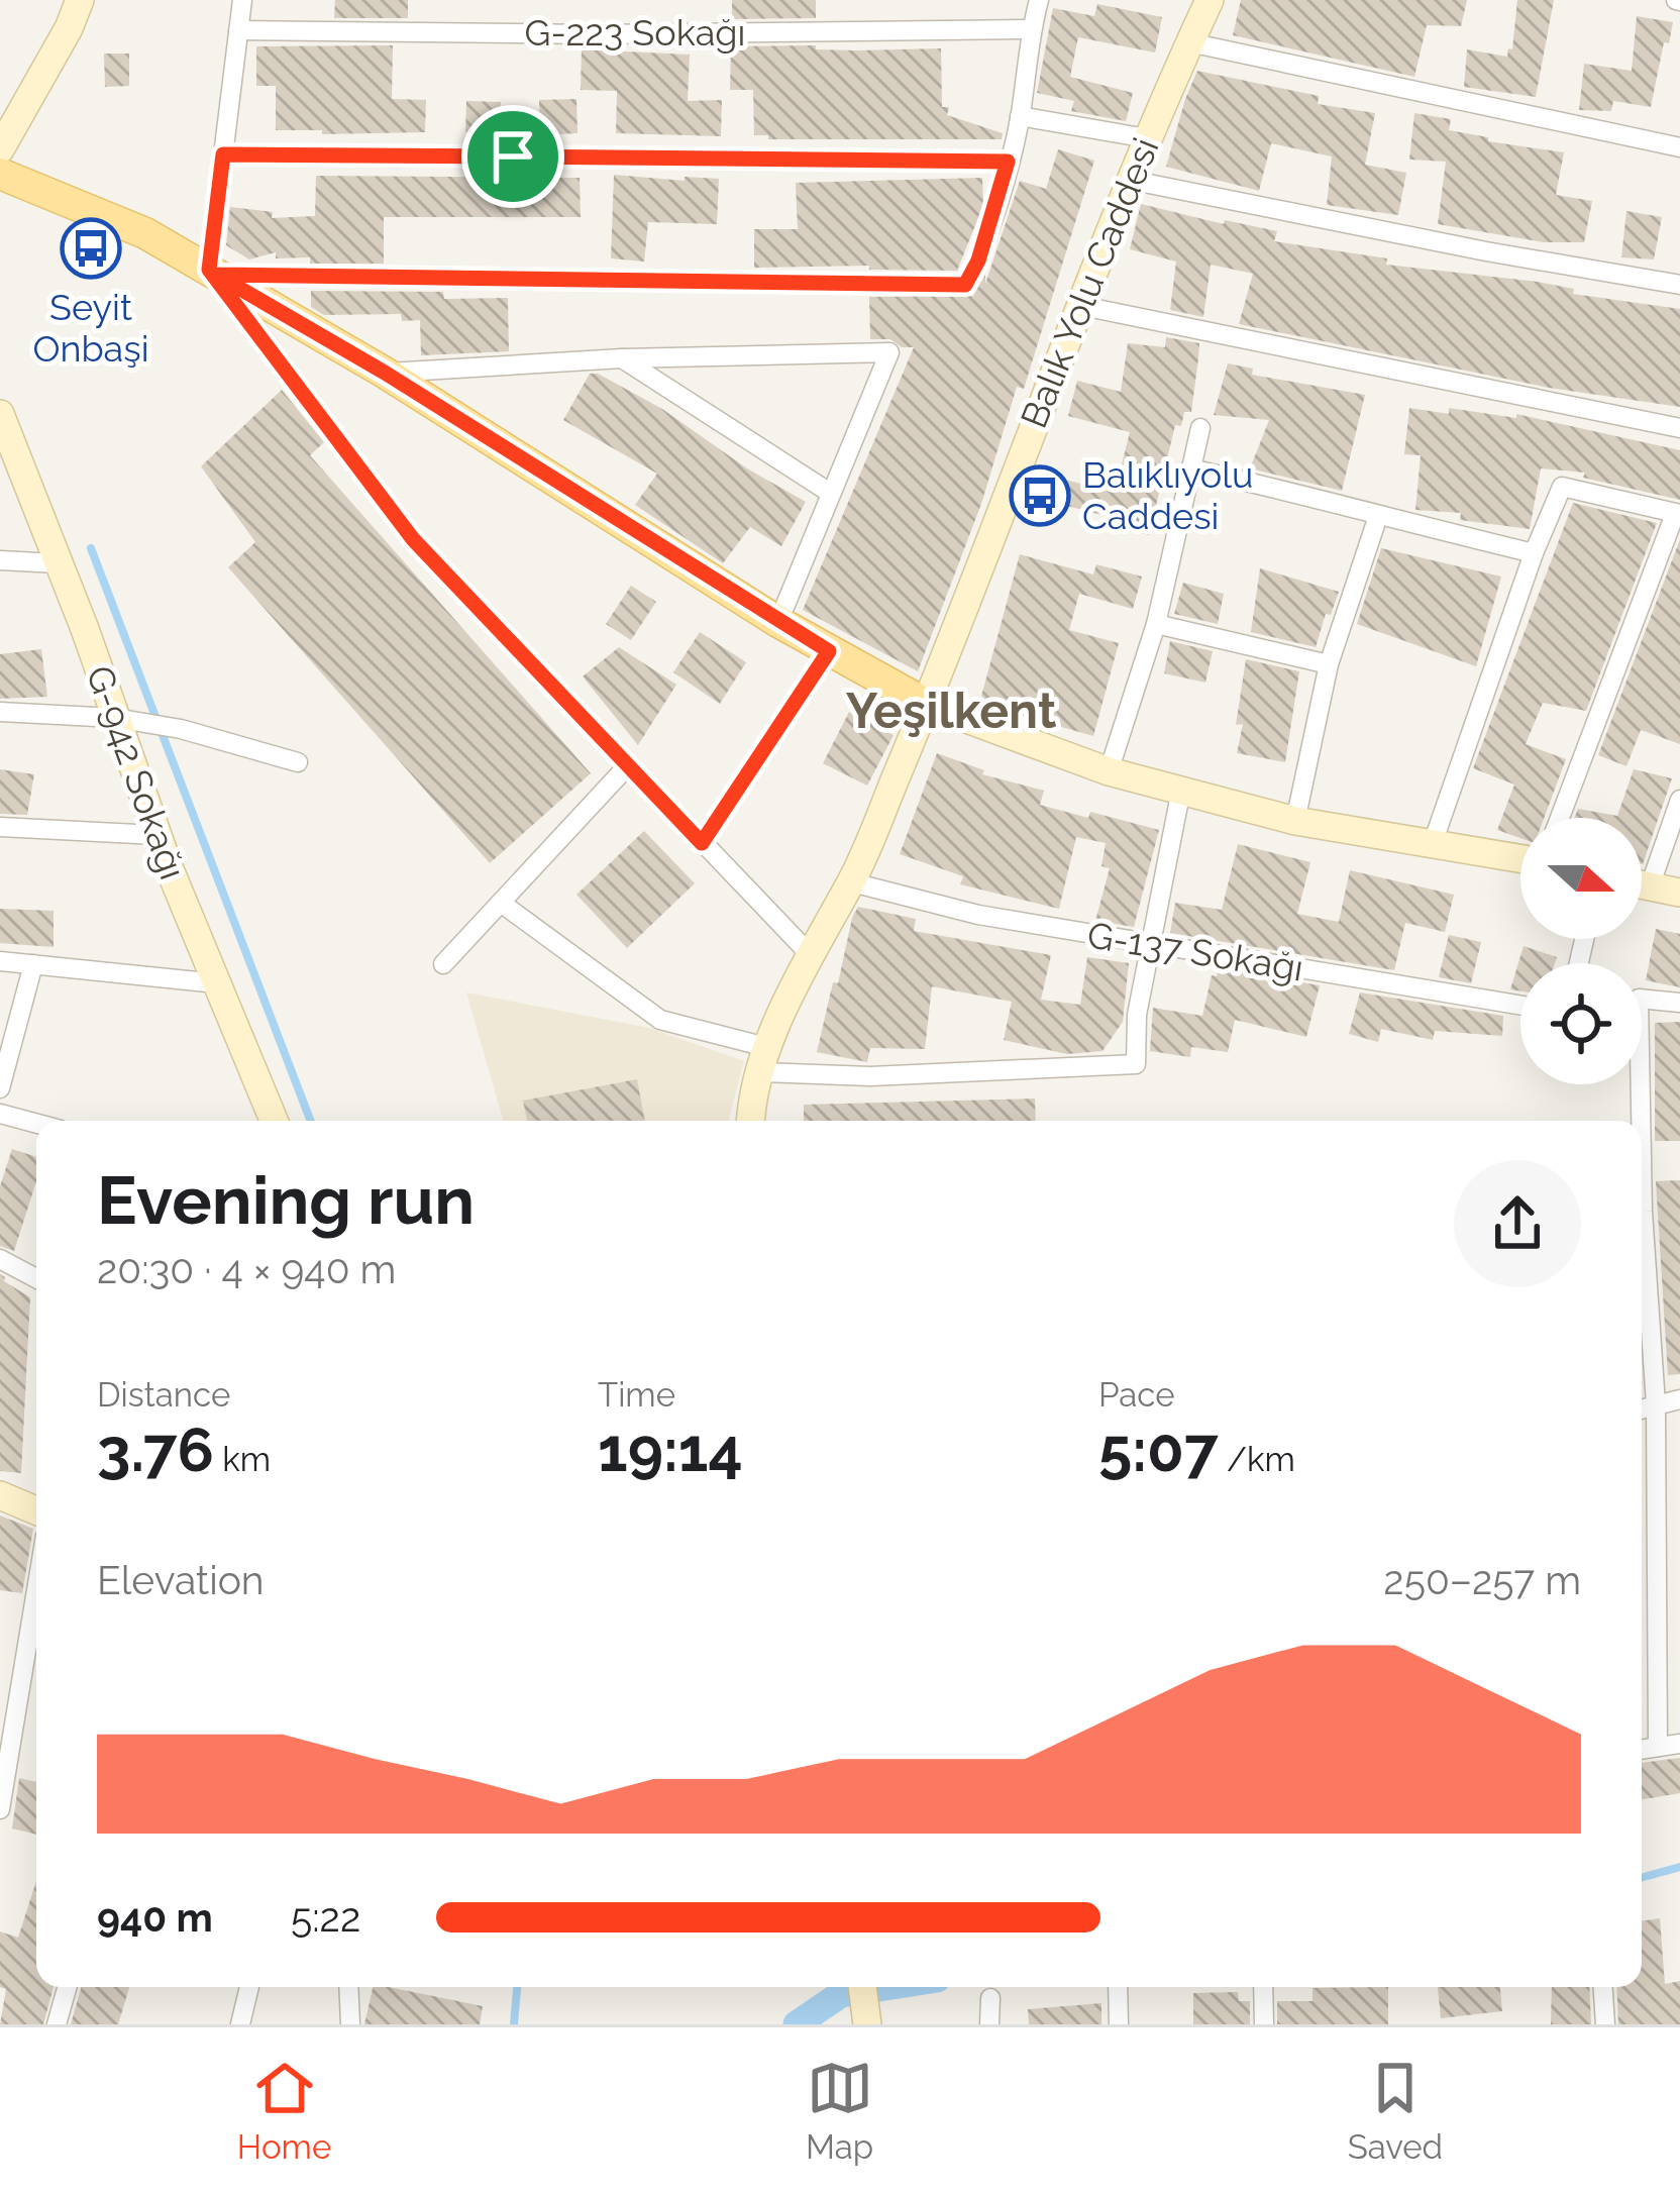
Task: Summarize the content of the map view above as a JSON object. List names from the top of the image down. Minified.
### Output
{"streets":{"main road":["Balık Yolu Caddesi","G-942 Sokağı"],"street":["G-223 Sokağı","G-137 Sokağı"]},"crossings":[["Balık Yolu Caddesi","G-137 Sokağı"]],"districts":["Yeşilkent"],"places":{"bus stop":["Seyit Onbaşi","Balıklıyolu Caddesi"]},"north":"right","page":{"heading":["Evening run","20:30 · 4 × 940 m"],"stats":[["Distance","3.76 km"],["Time","19:14"],["Pace","5:07 /km"]],"chart":["Elevation","250–257 m"],"list":[{"name":"940 m","note":"5:22"}],"tabs":["Home","Map","Saved"]}}
